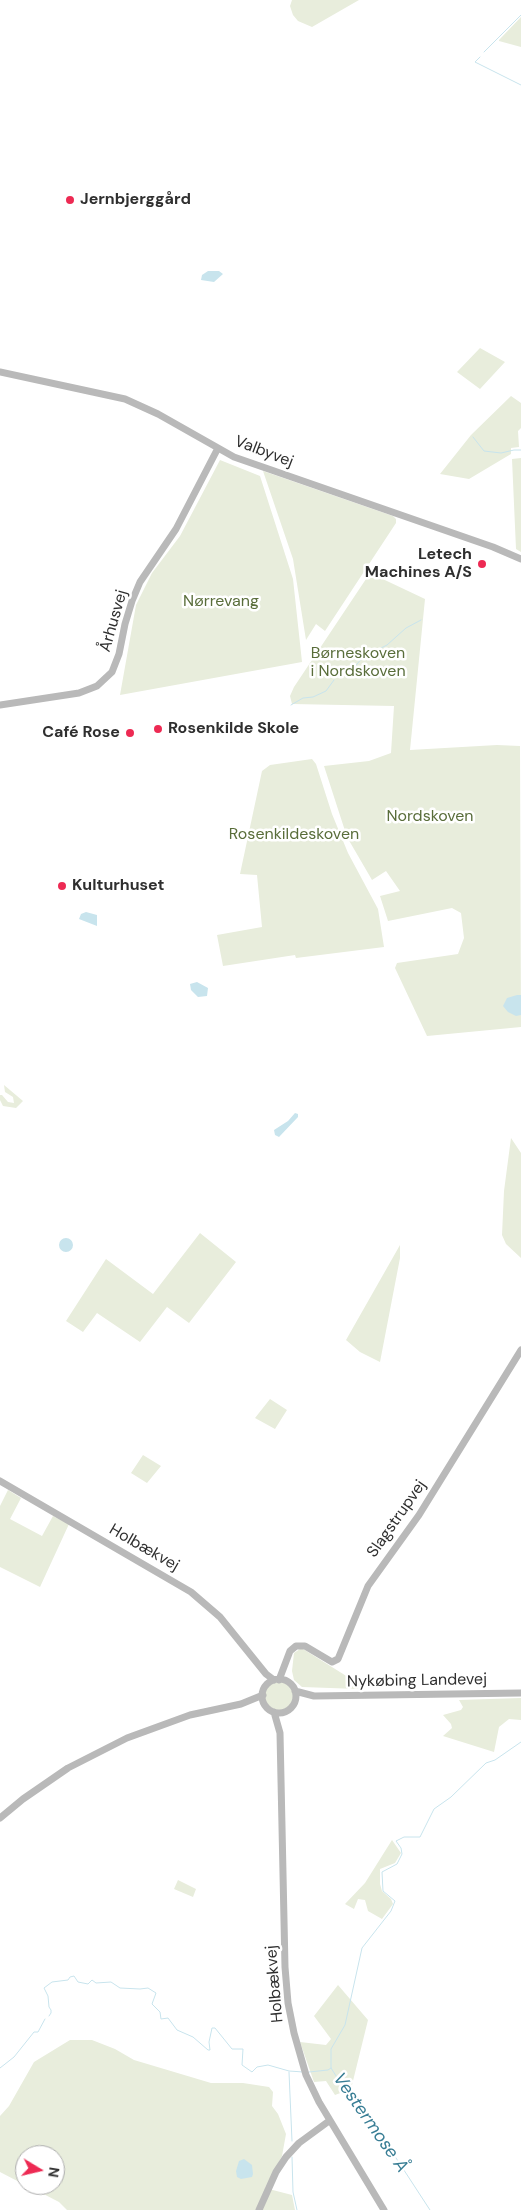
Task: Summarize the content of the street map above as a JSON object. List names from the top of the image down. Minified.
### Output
{"streets":{"street":["Valbyvej","Århusvej","Slagstrupvej","Holbækvej","Nykøbing Landevej"]},"crossings":[["Valbyvej","Århusvej"],["Holbækvej","Nykøbing Landevej"]],"water":["Vestermose Å"],"parks":["Nørrevang","Børneskoven i Nordskoven","Nordskoven","Rosenkildeskoven"],"places":["Jernbjerggård","Letech Machines A/S","Rosenkilde Skole","Café Rose","Kulturhuset"],"north":"right"}
